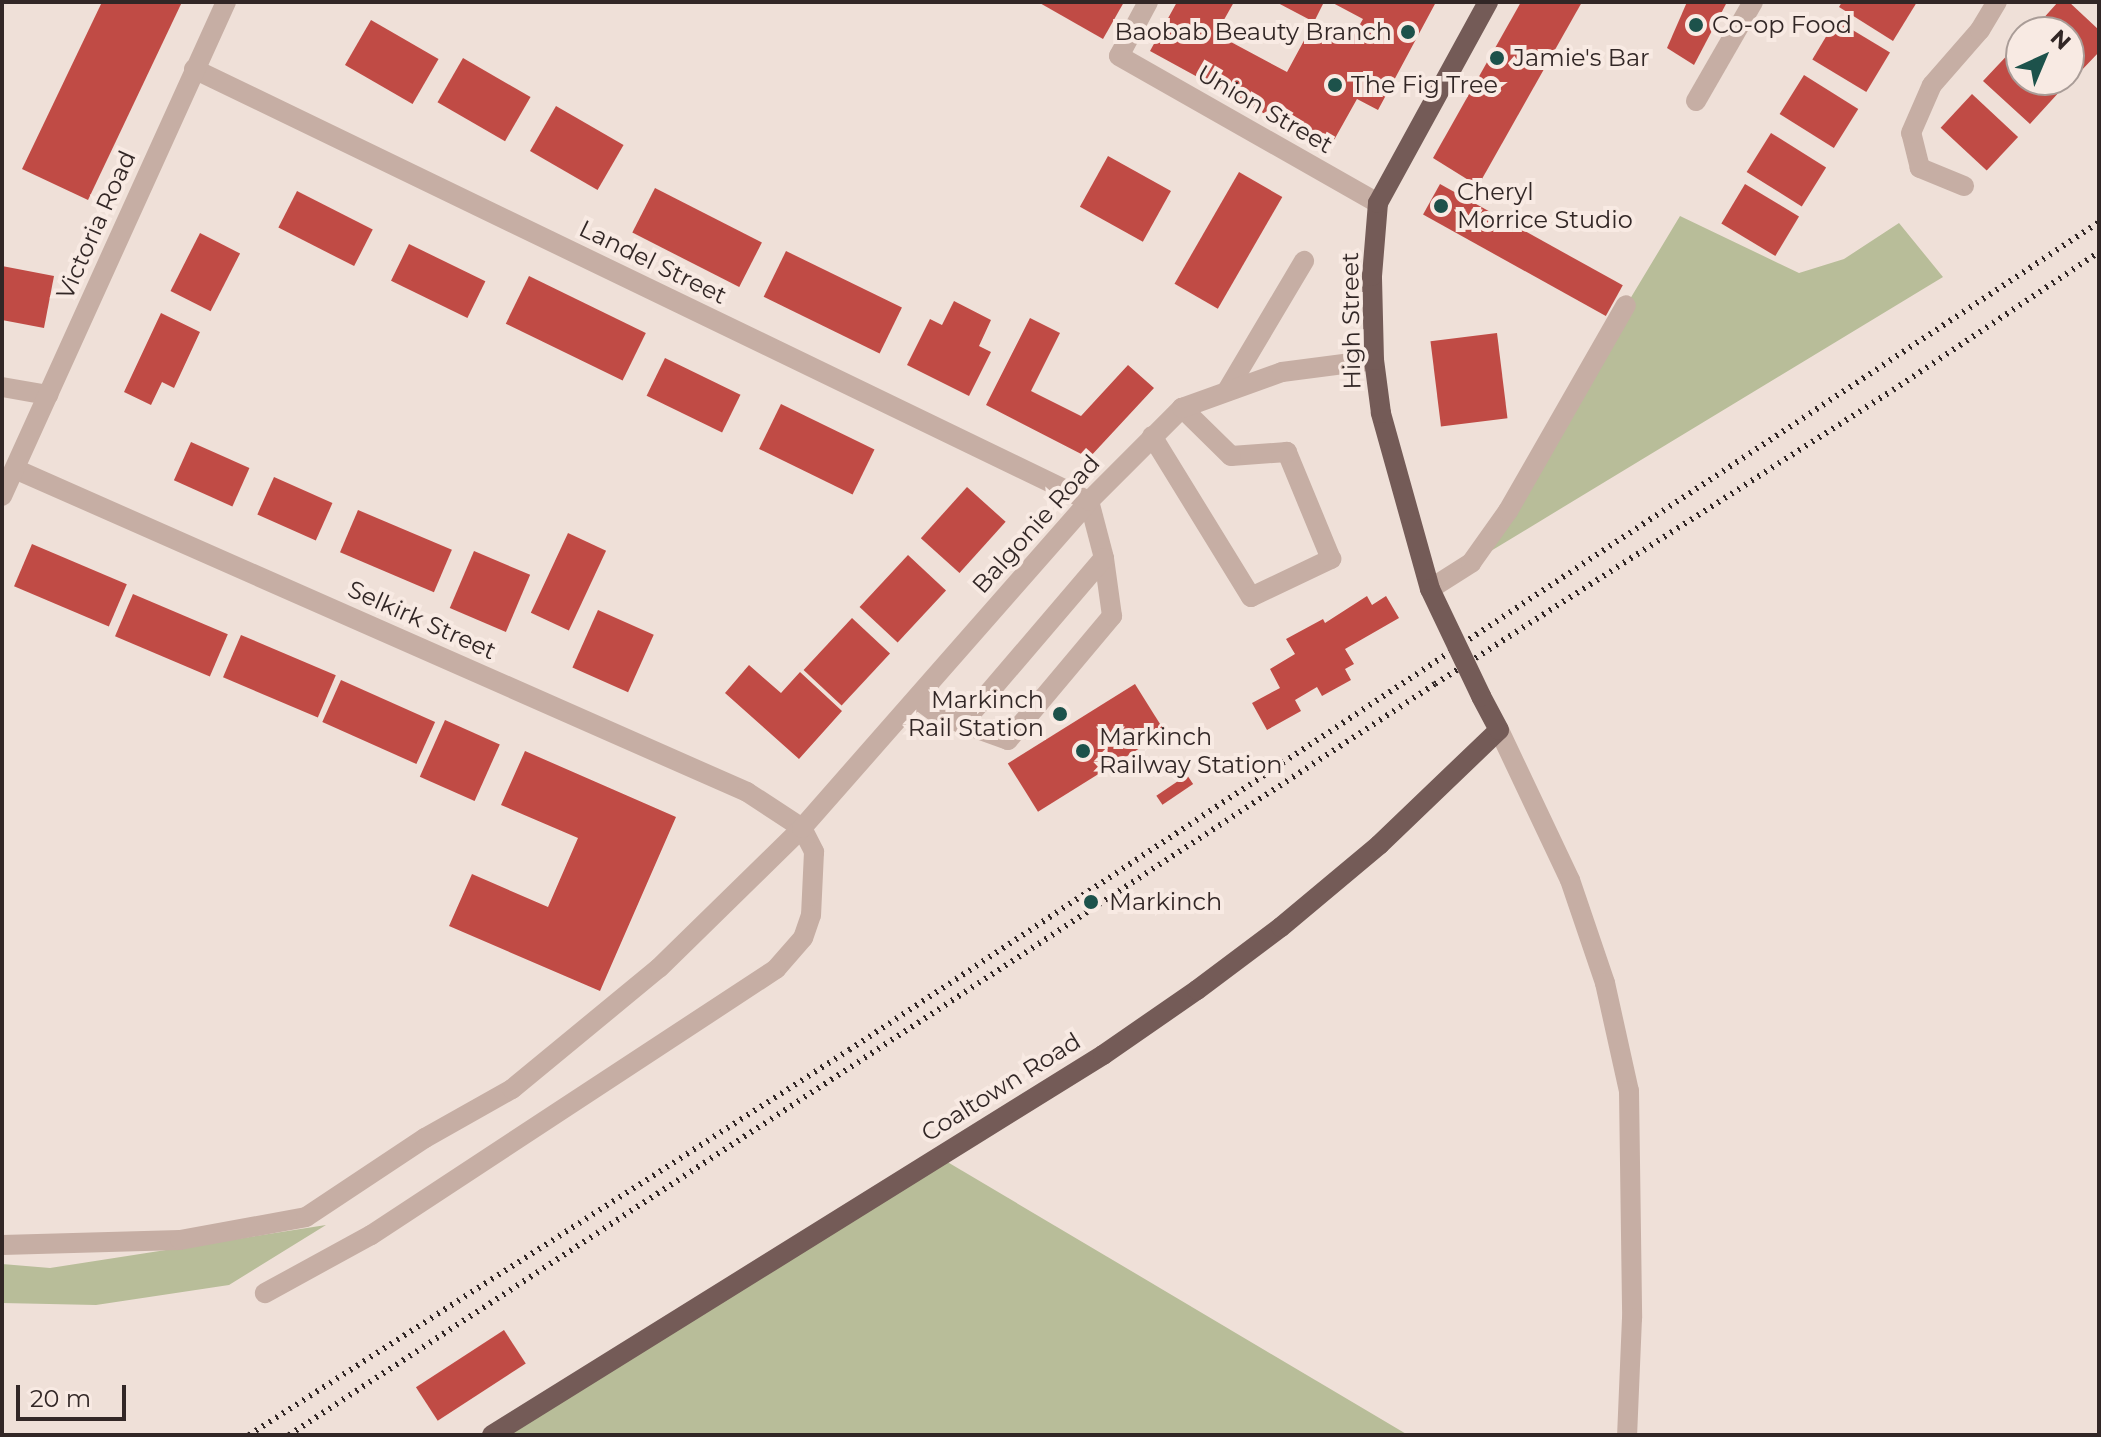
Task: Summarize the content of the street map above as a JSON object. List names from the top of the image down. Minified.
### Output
{"streets":{"main road":["High Street","Coaltown Road"],"street":["Union Street","Victoria Road","Landel Street","Balgonie Road","Selkirk Street"]},"crossings":[["Union Street","High Street"],["Victoria Road","Landel Street"],["Victoria Road","Selkirk Street"],["Landel Street","Balgonie Road"],["High Street","Balgonie Road"],["High Street","Coaltown Road"],["Balgonie Road","Selkirk Street"]],"places":["Co-op Food","Baobab Beauty Branch","Jamie's Bar","The Fig Tree","Cheryl Morrice Studio","Markinch Rail Station","Markinch Railway Station","Markinch"],"scale_bar":"20 m","north":"top right"}
